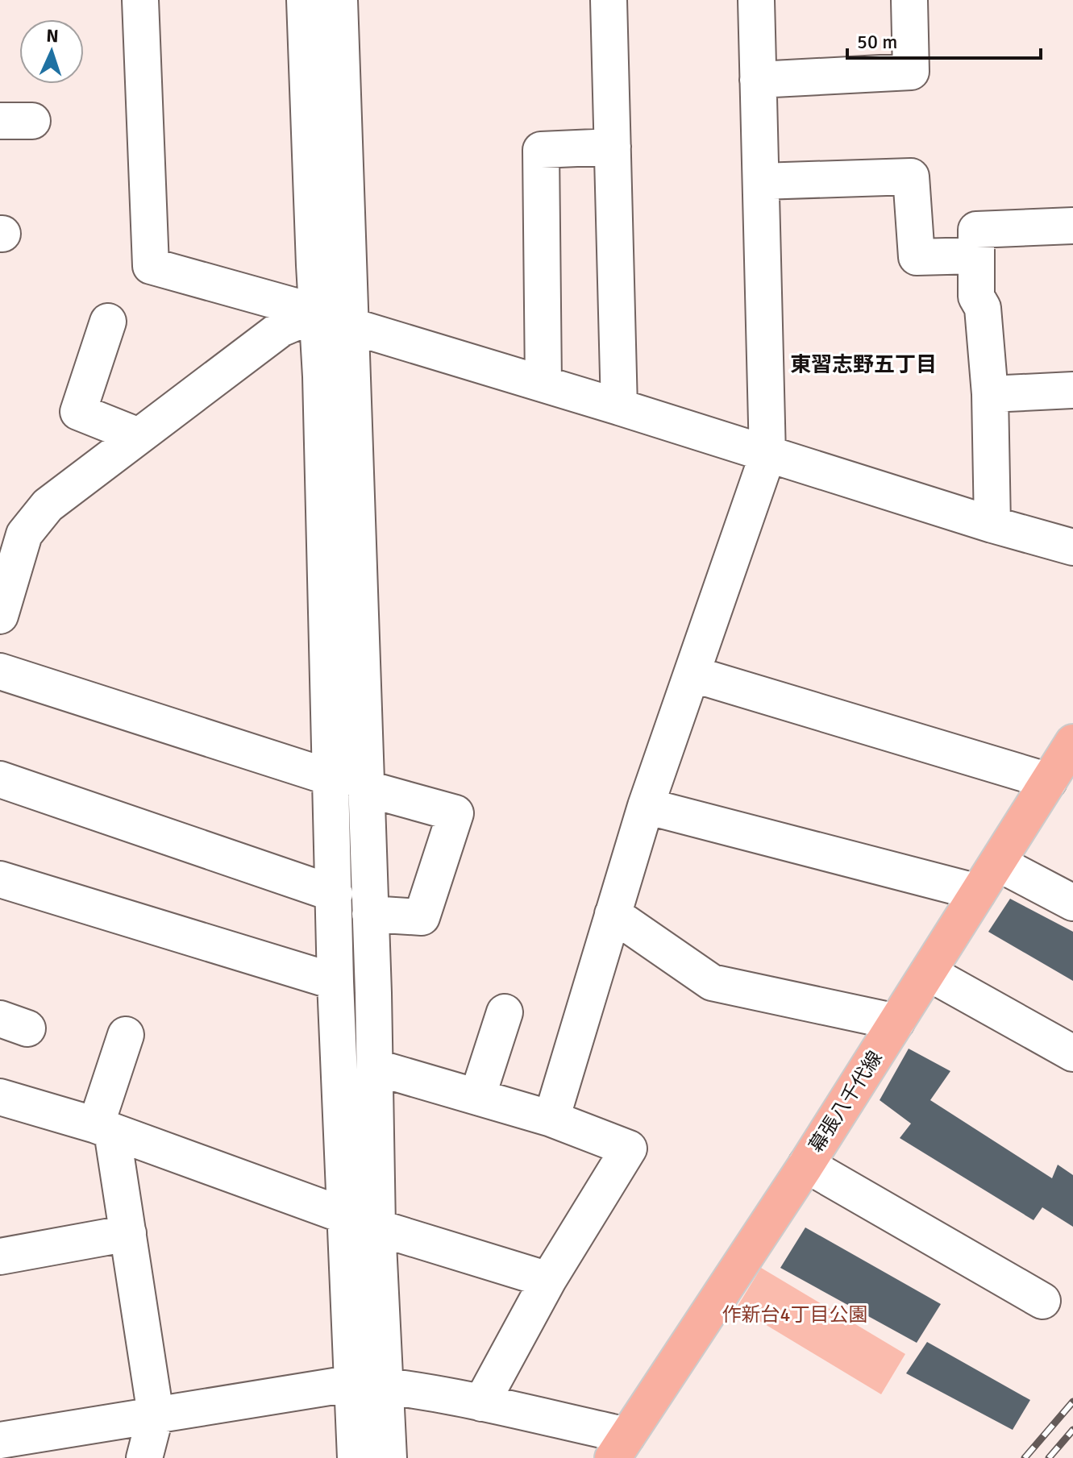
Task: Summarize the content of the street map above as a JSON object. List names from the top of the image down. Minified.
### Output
{"streets":{"main road":["幕張八千代線"]},"districts":["東習志野五丁目"],"parks":["作新台4丁目公園"],"scale_bar":"50 m","north":"top"}
